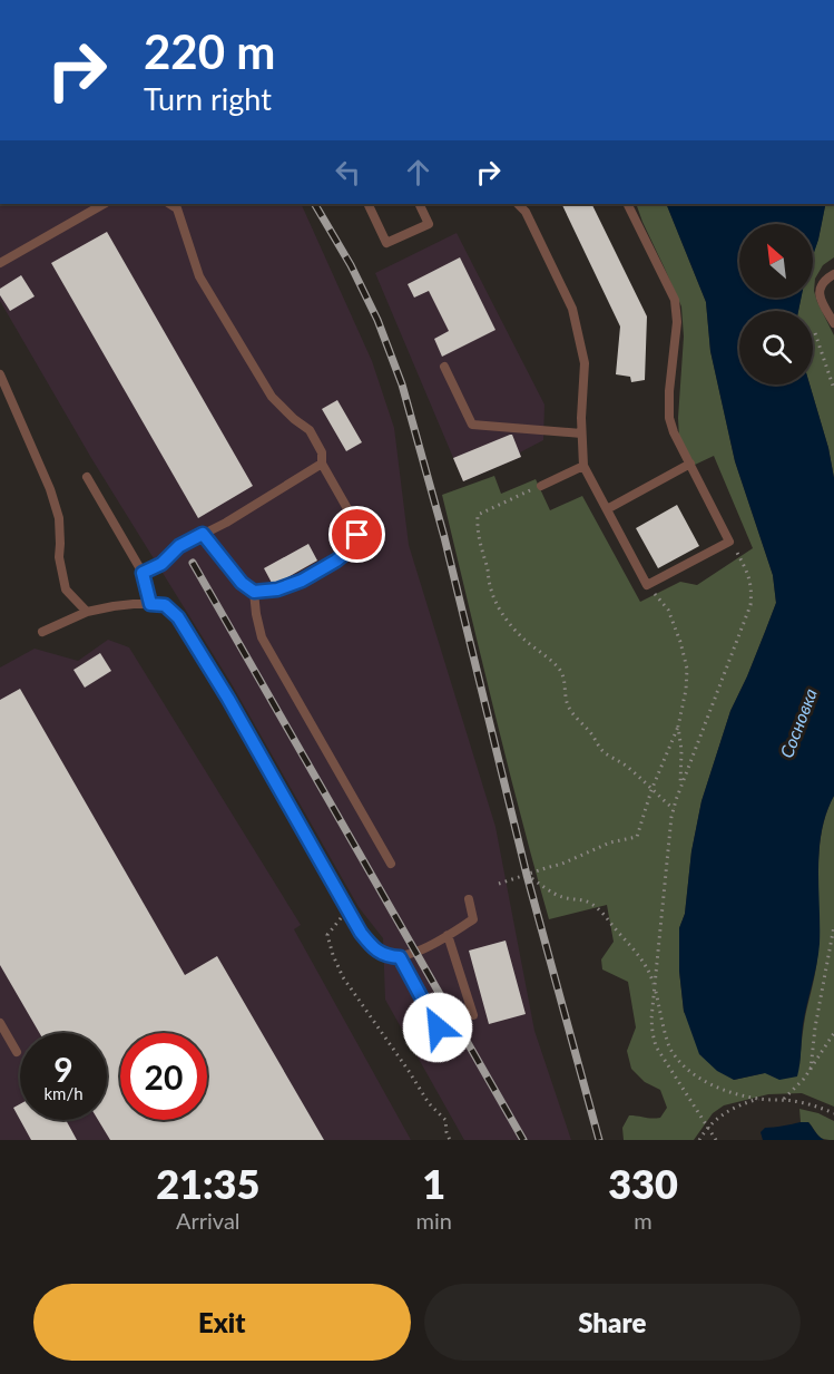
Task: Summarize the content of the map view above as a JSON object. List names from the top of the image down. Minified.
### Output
{"water":["Сосновка"],"north":"top left","page":{"turn":["220 m","Turn right"],"speed":"9 km/h","limit":"20","eta":["21:35","Arrival","1","min","330","m"],"buttons":["Exit","Share"]}}
